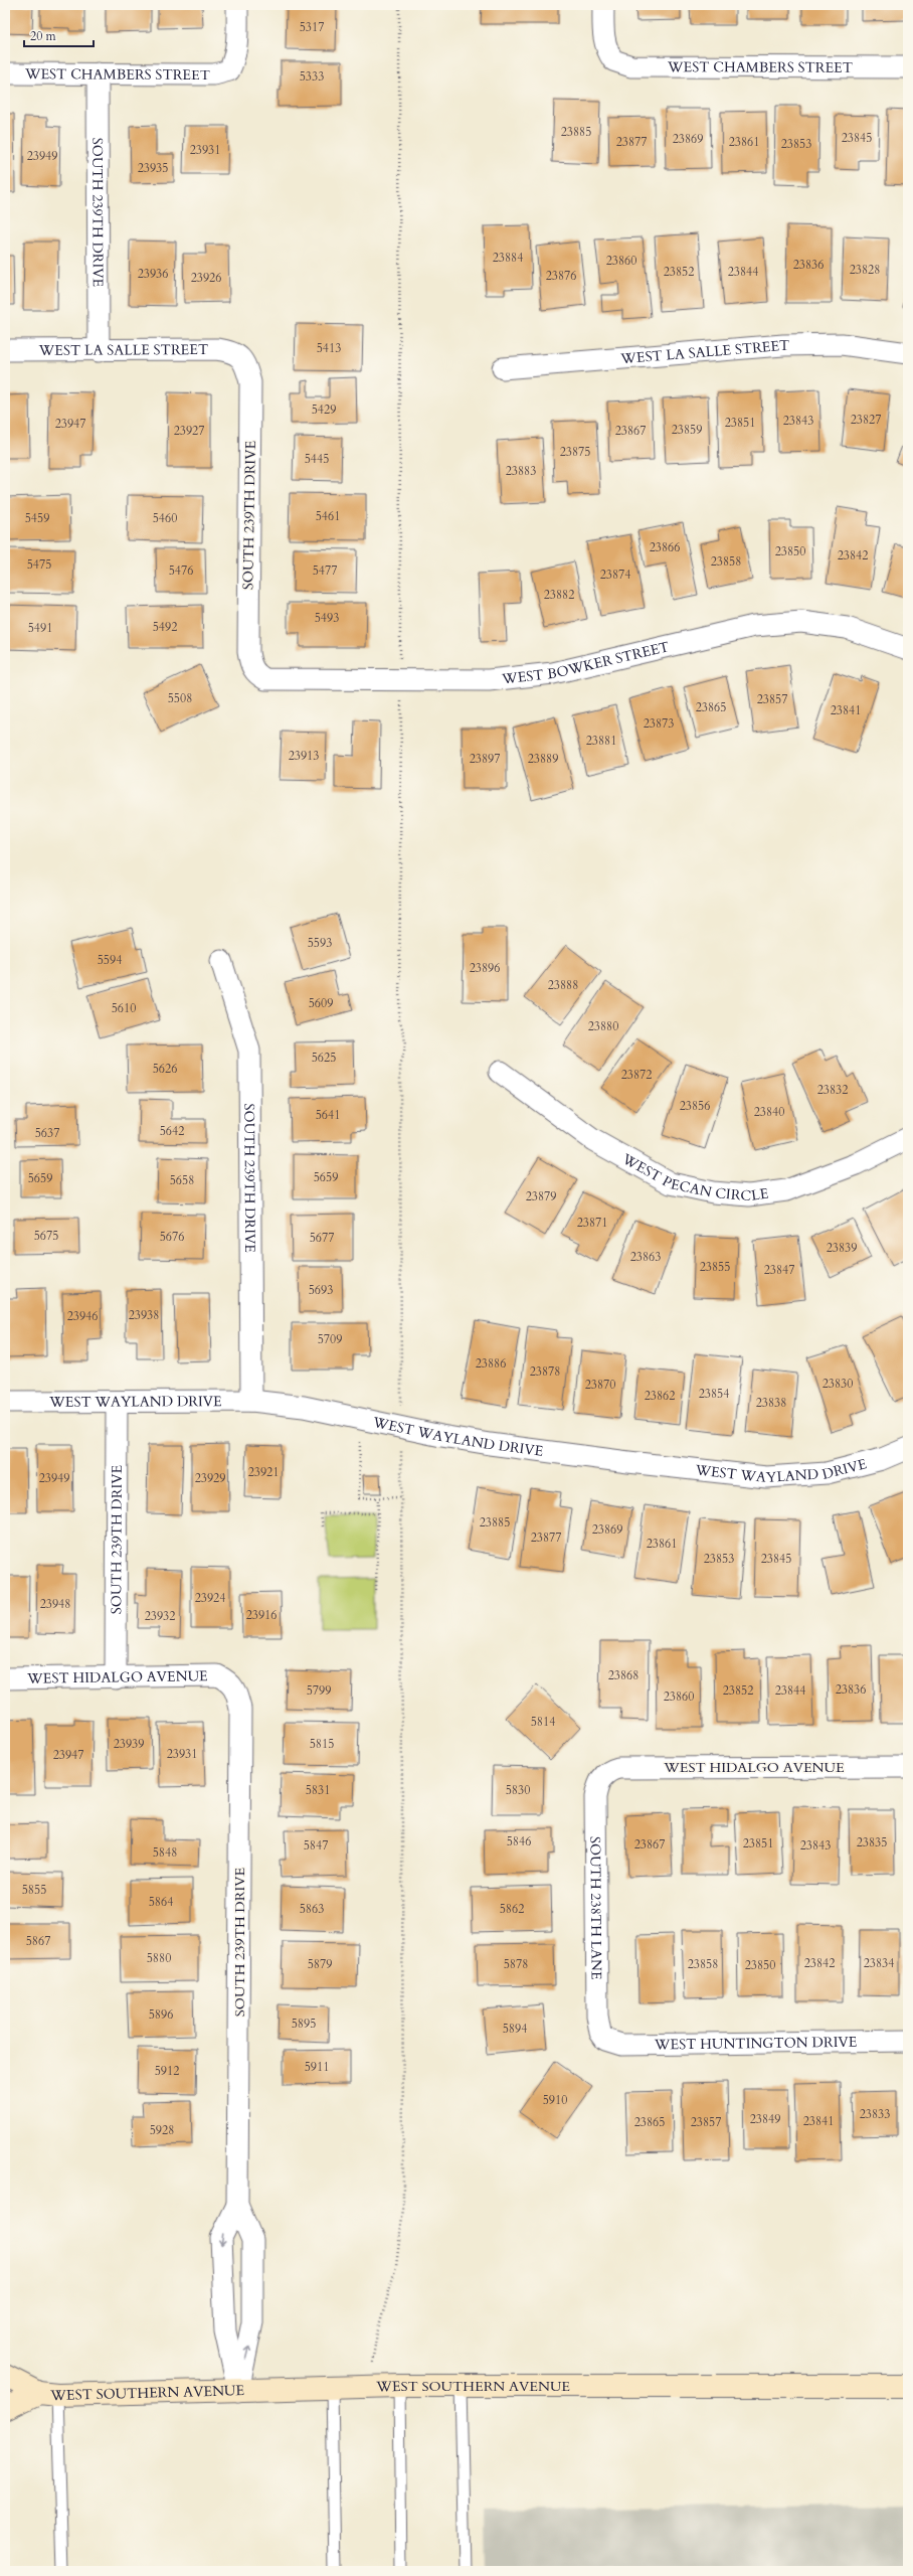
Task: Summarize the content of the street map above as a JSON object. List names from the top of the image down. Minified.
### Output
{"streets":{"main road":["WEST SOUTHERN AVENUE"],"street":["WEST CHAMBERS STREET","SOUTH 239TH DRIVE","WEST LA SALLE STREET","WEST BOWKER STREET","WEST PECAN CIRCLE","WEST WAYLAND DRIVE","WEST HIDALGO AVENUE","SOUTH 238TH LANE","WEST HUNTINGTON DRIVE"]},"crossings":[["WEST CHAMBERS STREET","SOUTH 239TH DRIVE"],["SOUTH 239TH DRIVE","WEST LA SALLE STREET"],["SOUTH 239TH DRIVE","WEST BOWKER STREET"],["SOUTH 239TH DRIVE","WEST WAYLAND DRIVE"],["SOUTH 239TH DRIVE","WEST HIDALGO AVENUE"],["SOUTH 239TH DRIVE","WEST SOUTHERN AVENUE"],["WEST HIDALGO AVENUE","SOUTH 238TH LANE"],["SOUTH 238TH LANE","WEST HUNTINGTON DRIVE"]],"house_numbers":["5317","5333","23885","23845","23869","23877","23861","23853","23931","23949","23935","23884","23860","23836","23828","23852","23844","23936","23876","23926","5413","5429","23827","23843","23851","23947","23859","23927","23867","23875","5445","23883","5461","5459","5460","23866","23850","23842","23858","5475","5476","5477","23874","23882","5493","5492","5491","5508","23857","23865","23841","23873","23881","23913","23897","23889","5593","5594","23896","23888","5609","5610","23880","5625","5626","23872","23832","23856","23840","5641","5642","5637","5659","5659","5658","23879","23871","5675","5676","5677","23839","23863","23855","23847","5693","23938","23946","5709","23886","23878","23830","23870","23854","23862","23838","23921","23949","23929","23885","23869","23877","23861","23853","23845","23924","23948","23916","23932","23868","23836","5799","23852","23844","23860","5814","23939","5815","23931","23947","5831","5830","5846","23835","23851","23867","5847","23843","5848","5855","5864","5863","5862","5867","5880","23842","23834","5879","5878","23858","23850","5896","5895","5894","5911","5912","5910","23833","23849","23841","23865","23857","5928"],"scale_bar":"20 m"}
